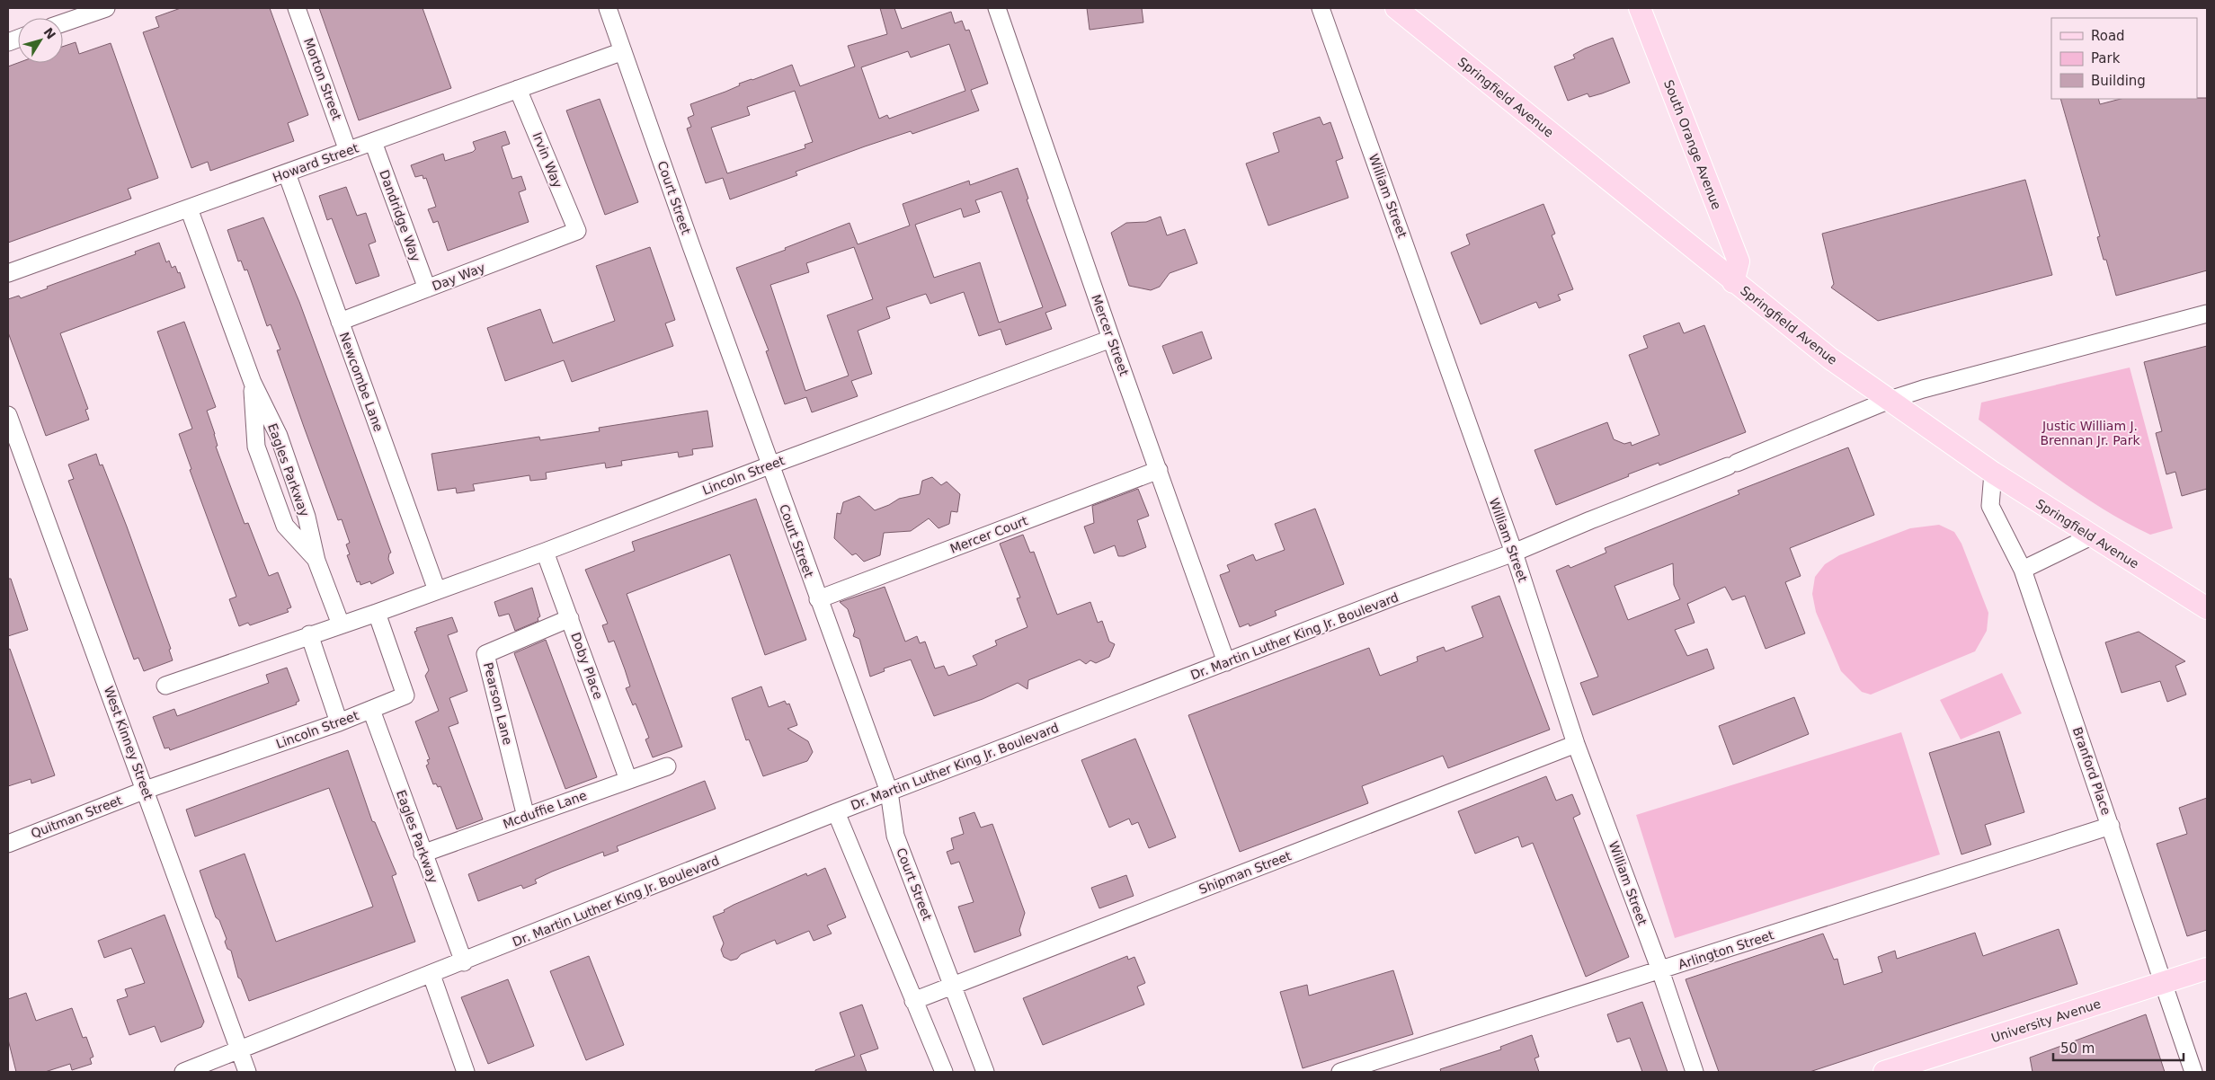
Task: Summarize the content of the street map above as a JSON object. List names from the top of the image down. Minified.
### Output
{"streets":{"main road":["Springfield Avenue","South Orange Avenue","University Avenue"],"street":["Morton Street","Irvin Way","Howard Street","William Street","Court Street","Dandridge Way","Day Way","Mercer Street","Newcombe Lane","Eagles Parkway","Lincoln Street","Mercer Court","Dr. Martin Luther King Jr. Boulevard","Doby Place","Pearson Lane","West Kinney Street","Branford Place","Mcduffie Lane","Quitman Street","Shipman Street","Arlington Street"]},"crossings":[["Morton Street","Howard Street"],["Springfield Avenue","South Orange Avenue"],["Springfield Avenue","Dr. Martin Luther King Jr. Boulevard"],["Springfield Avenue","Branford Place"],["Irvin Way","Howard Street"],["Irvin Way","Day Way"],["Howard Street","Court Street"],["Howard Street","Dandridge Way"],["Howard Street","Newcombe Lane"],["Howard Street","Eagles Parkway"],["William Street","Dr. Martin Luther King Jr. Boulevard"],["William Street","Shipman Street"],["William Street","Arlington Street"],["Court Street","Lincoln Street"],["Court Street","Mercer Court"],["Court Street","Dr. Martin Luther King Jr. Boulevard"],["Court Street","Shipman Street"],["Dandridge Way","Day Way"],["Day Way","Newcombe Lane"],["Mercer Street","Lincoln Street"],["Mercer Street","Mercer Court"],["Mercer Street","Dr. Martin Luther King Jr. Boulevard"],["Newcombe Lane","Lincoln Street"],["Eagles Parkway","Lincoln Street"],["Eagles Parkway","Dr. Martin Luther King Jr. Boulevard"],["Eagles Parkway","Mcduffie Lane"],["Lincoln Street","Doby Place"],["Lincoln Street","West Kinney Street"],["Lincoln Street","Quitman Street"],["Dr. Martin Luther King Jr. Boulevard","West Kinney Street"],["Doby Place","Pearson Lane"],["Doby Place","Mcduffie Lane"],["Pearson Lane","Mcduffie Lane"],["West Kinney Street","Quitman Street"],["Branford Place","Arlington Street"],["Branford Place","University Avenue"]],"parks":["Justic William J. Brennan Jr. Park"],"legend":["Road","Park","Building"],"scale_bar":"50 m","north":"top right"}
